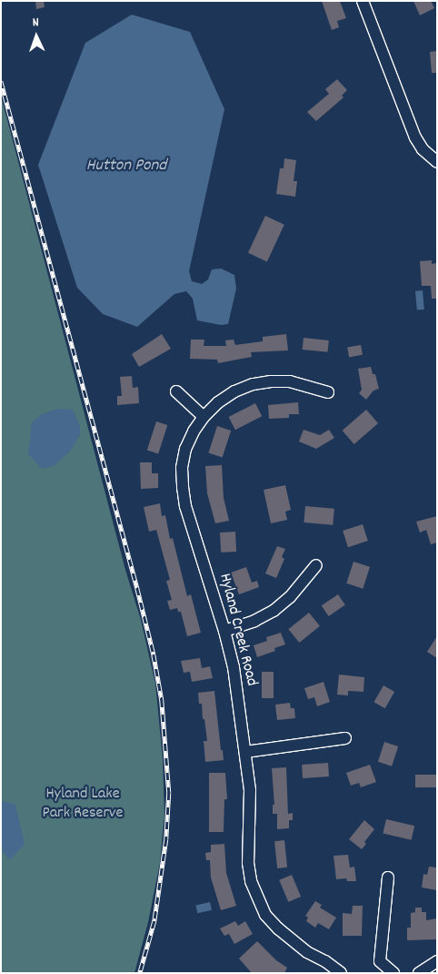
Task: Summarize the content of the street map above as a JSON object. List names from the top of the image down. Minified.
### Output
{"streets":{"street":["Hyland Creek Road"]},"water":["Hutton Pond"],"parks":["Hyland Lake Park Reserve"],"north":"top"}
